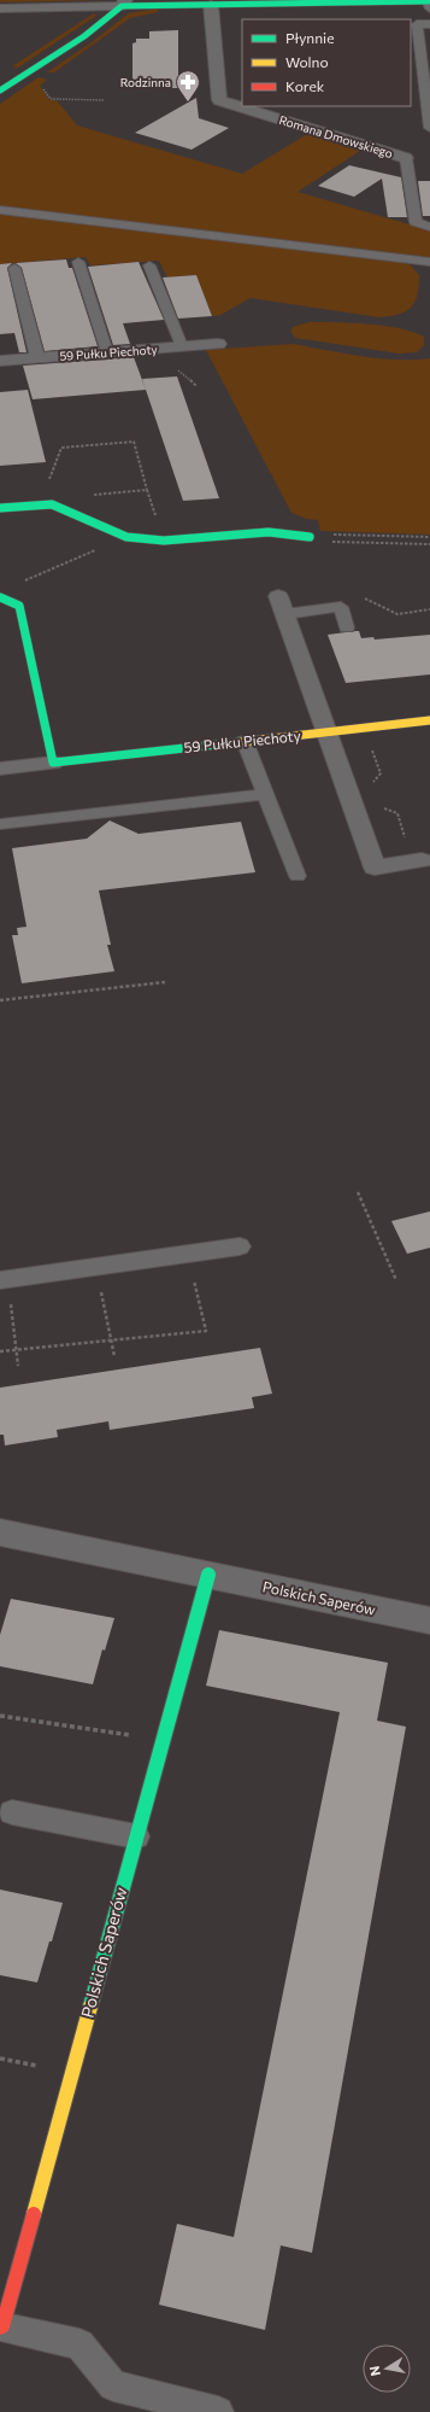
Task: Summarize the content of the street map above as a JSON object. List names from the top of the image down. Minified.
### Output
{"streets":{"street":["Romana Dmowskiego","59 Pułku Piechoty","Polskich Saperów"]},"places":{"pharmacy":["Rodzinna"]},"legend":["Płynnie","Wolno","Korek"],"north":"left"}
